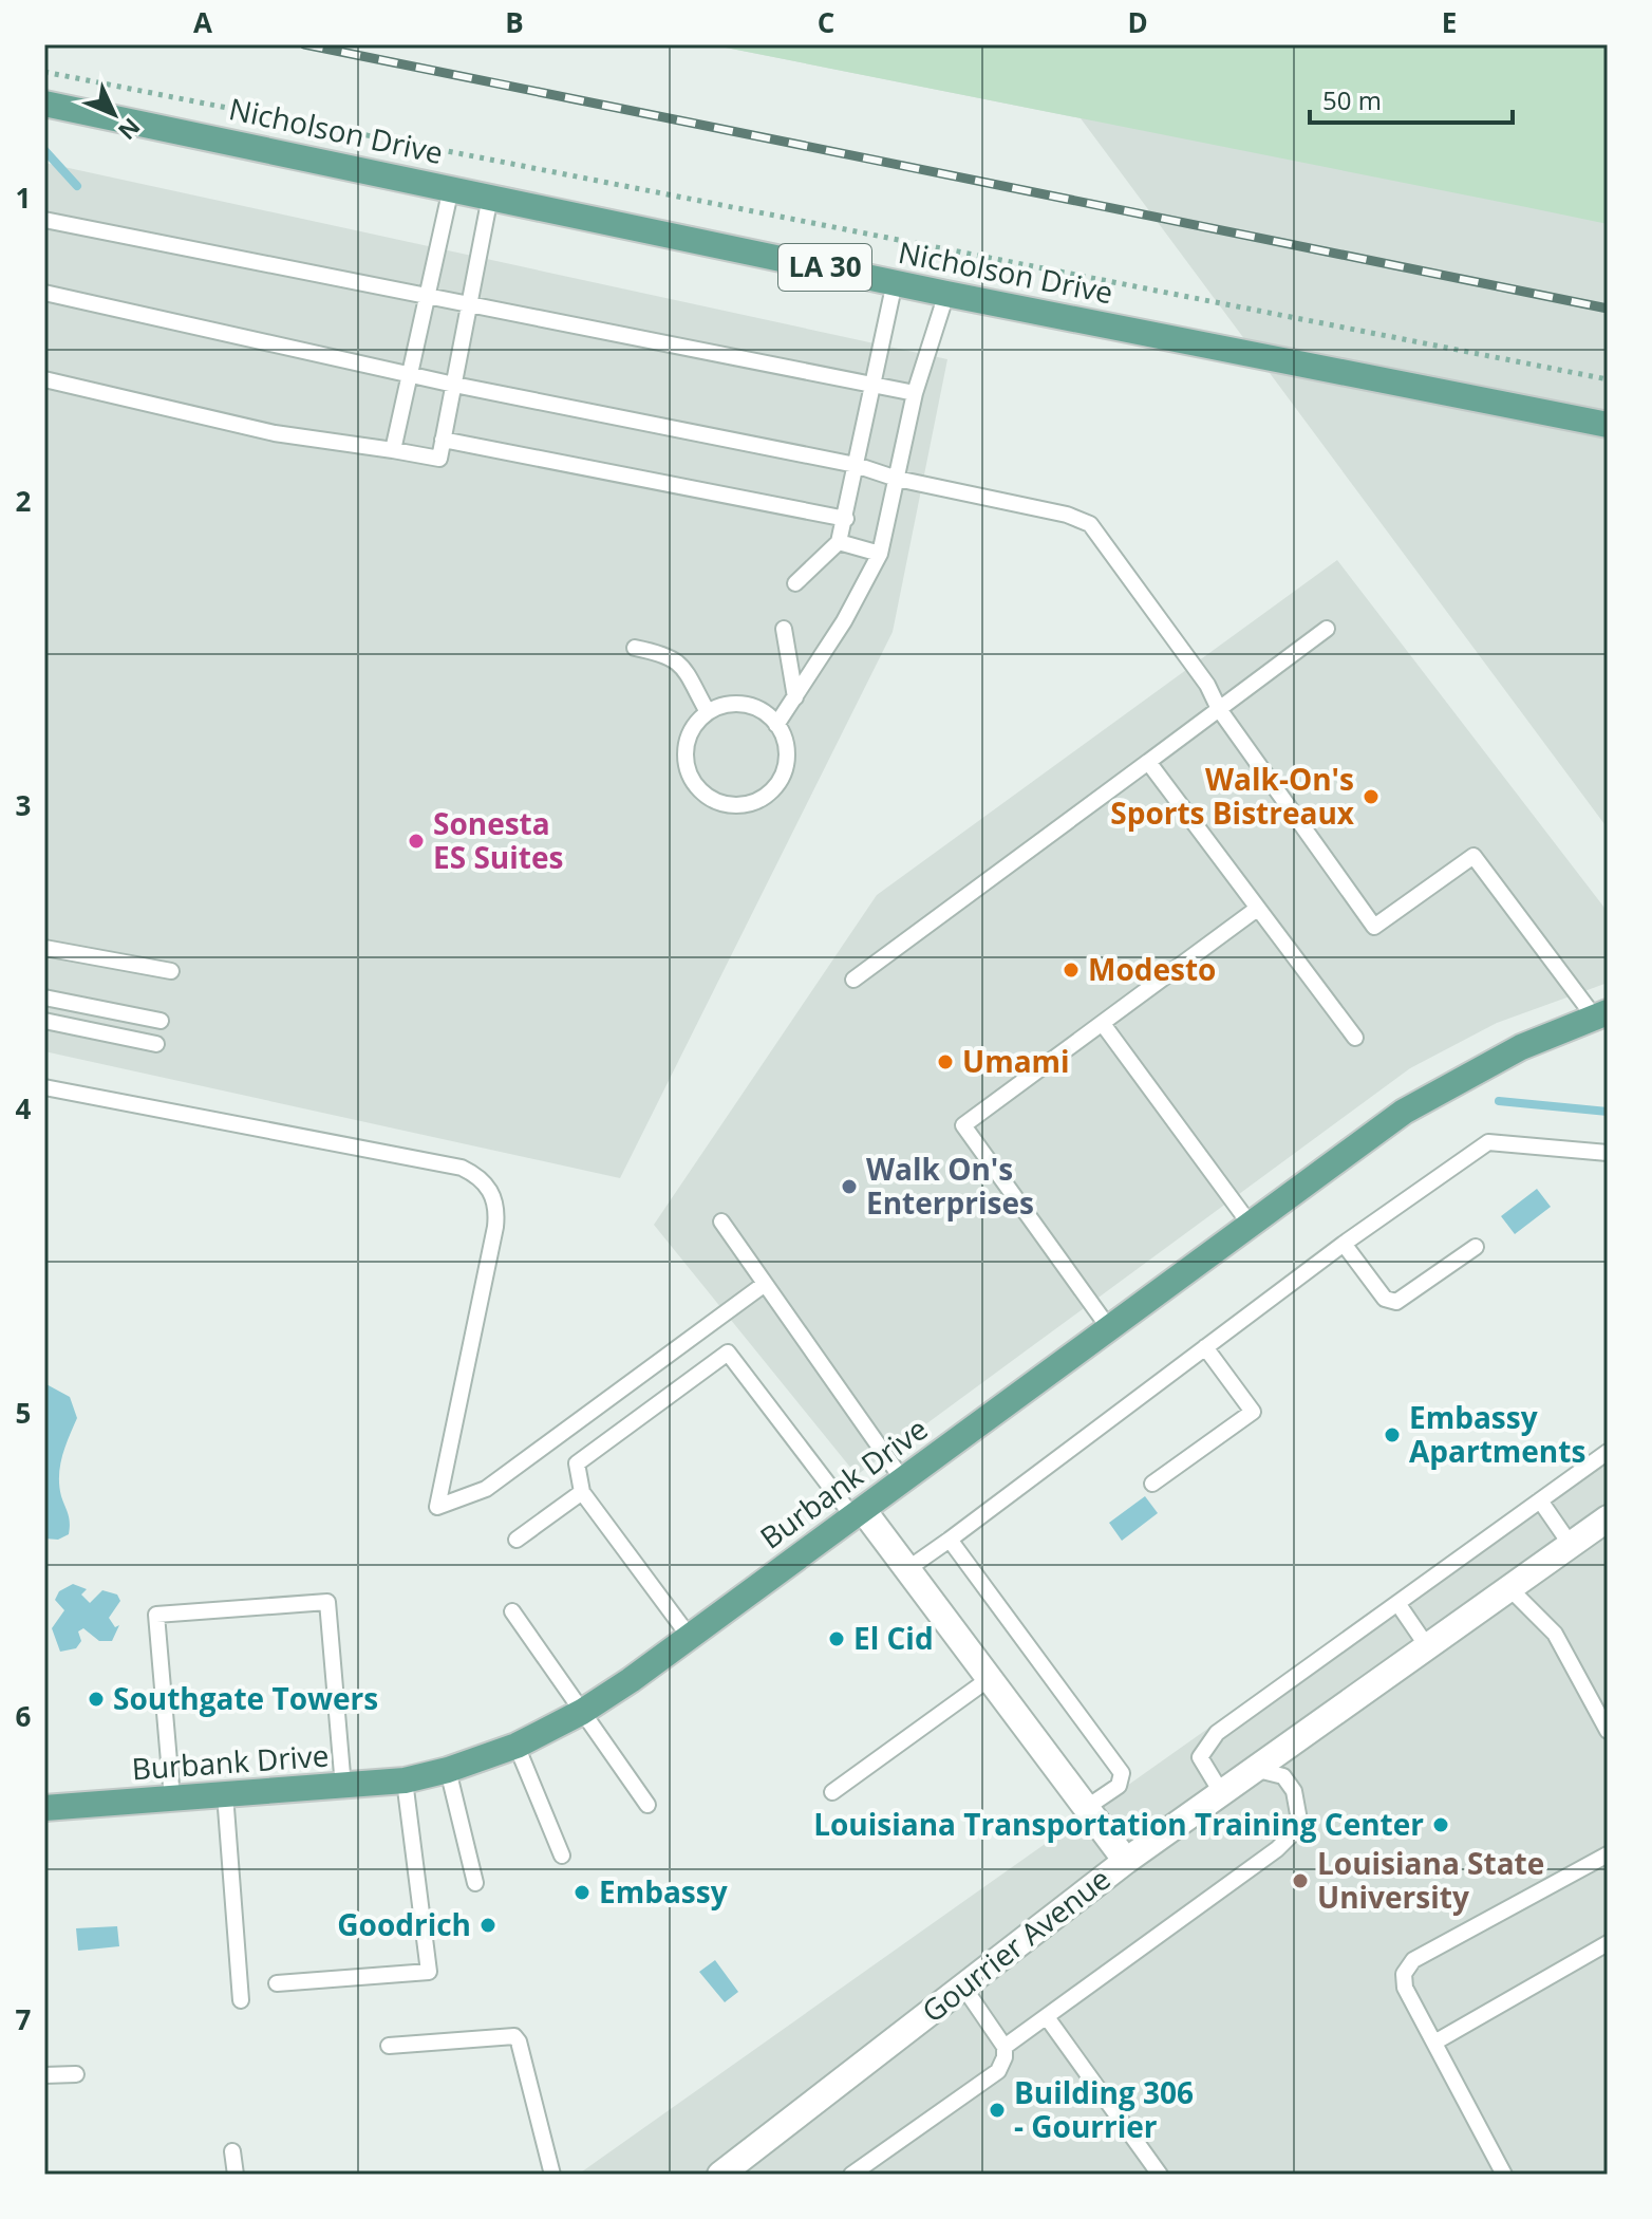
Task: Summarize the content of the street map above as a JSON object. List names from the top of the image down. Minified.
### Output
{"streets":{"main road":["Nicholson Drive","LA 30","Burbank Drive"],"street":["Gourrier Avenue"]},"places":["Walk-On's Sports Bistreaux","Sonesta ES Suites","Modesto","Umami","Walk On's Enterprises","Embassy Apartments","El Cid","Southgate Towers","Louisiana Transportation Training Center","Louisiana State University","Embassy","Goodrich","Building 306 - Gourrier"],"scale_bar":"50 m","north":"bottom right","grid":{"columns":["A","B","C","D","E"],"rows":["1","2","3","4","5","6","7"]}}
